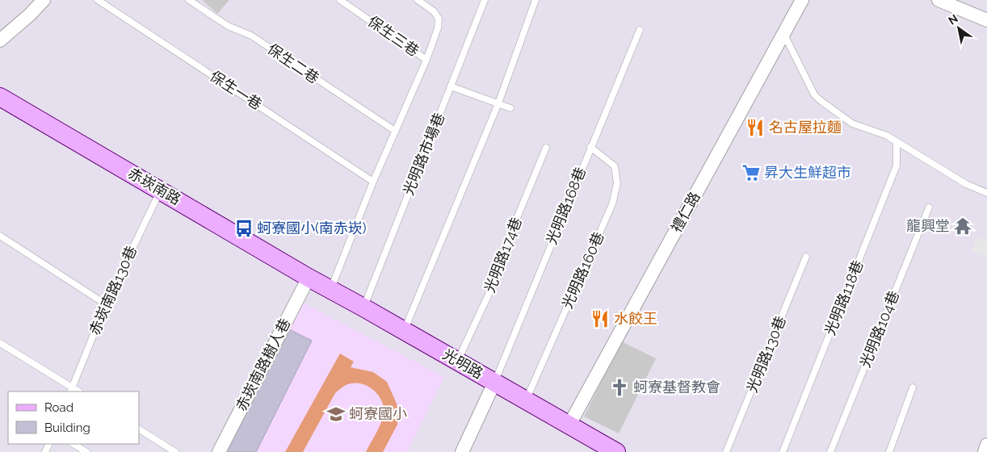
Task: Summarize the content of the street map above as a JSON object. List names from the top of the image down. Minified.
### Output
{"streets":{"street":["赤崁南路","禮仁路","光明路","赤崁南路樹人巷"],"lane":["保生三巷","保生二巷","保生一巷","光明路市場巷","光明路168巷","光明路174巷","光明路160巷","赤崁南路130巷","光明路118巷","光明路104巷","光明路130巷"]},"crossings":[["光明路市場巷","光明路"],["赤崁南路","赤崁南路130巷"],["赤崁南路","光明路"],["赤崁南路","赤崁南路樹人巷"],["光明路168巷","光明路160巷"],["光明路168巷","光明路"],["禮仁路","光明路"],["光明路174巷","光明路"],["光明路160巷","光明路"],["光明路","赤崁南路樹人巷"]],"places":{"restaurant":["名古屋拉麵","水餃王"],"supermarket":["昇大生鮮超市"],"temple":["龍興堂"],"bus stop":["蚵寮國小(南赤崁)"],"church":["蚵寮基督教會"],"school or university":["蚵寮國小"]},"legend":["Road","Building"],"north":"top left"}
